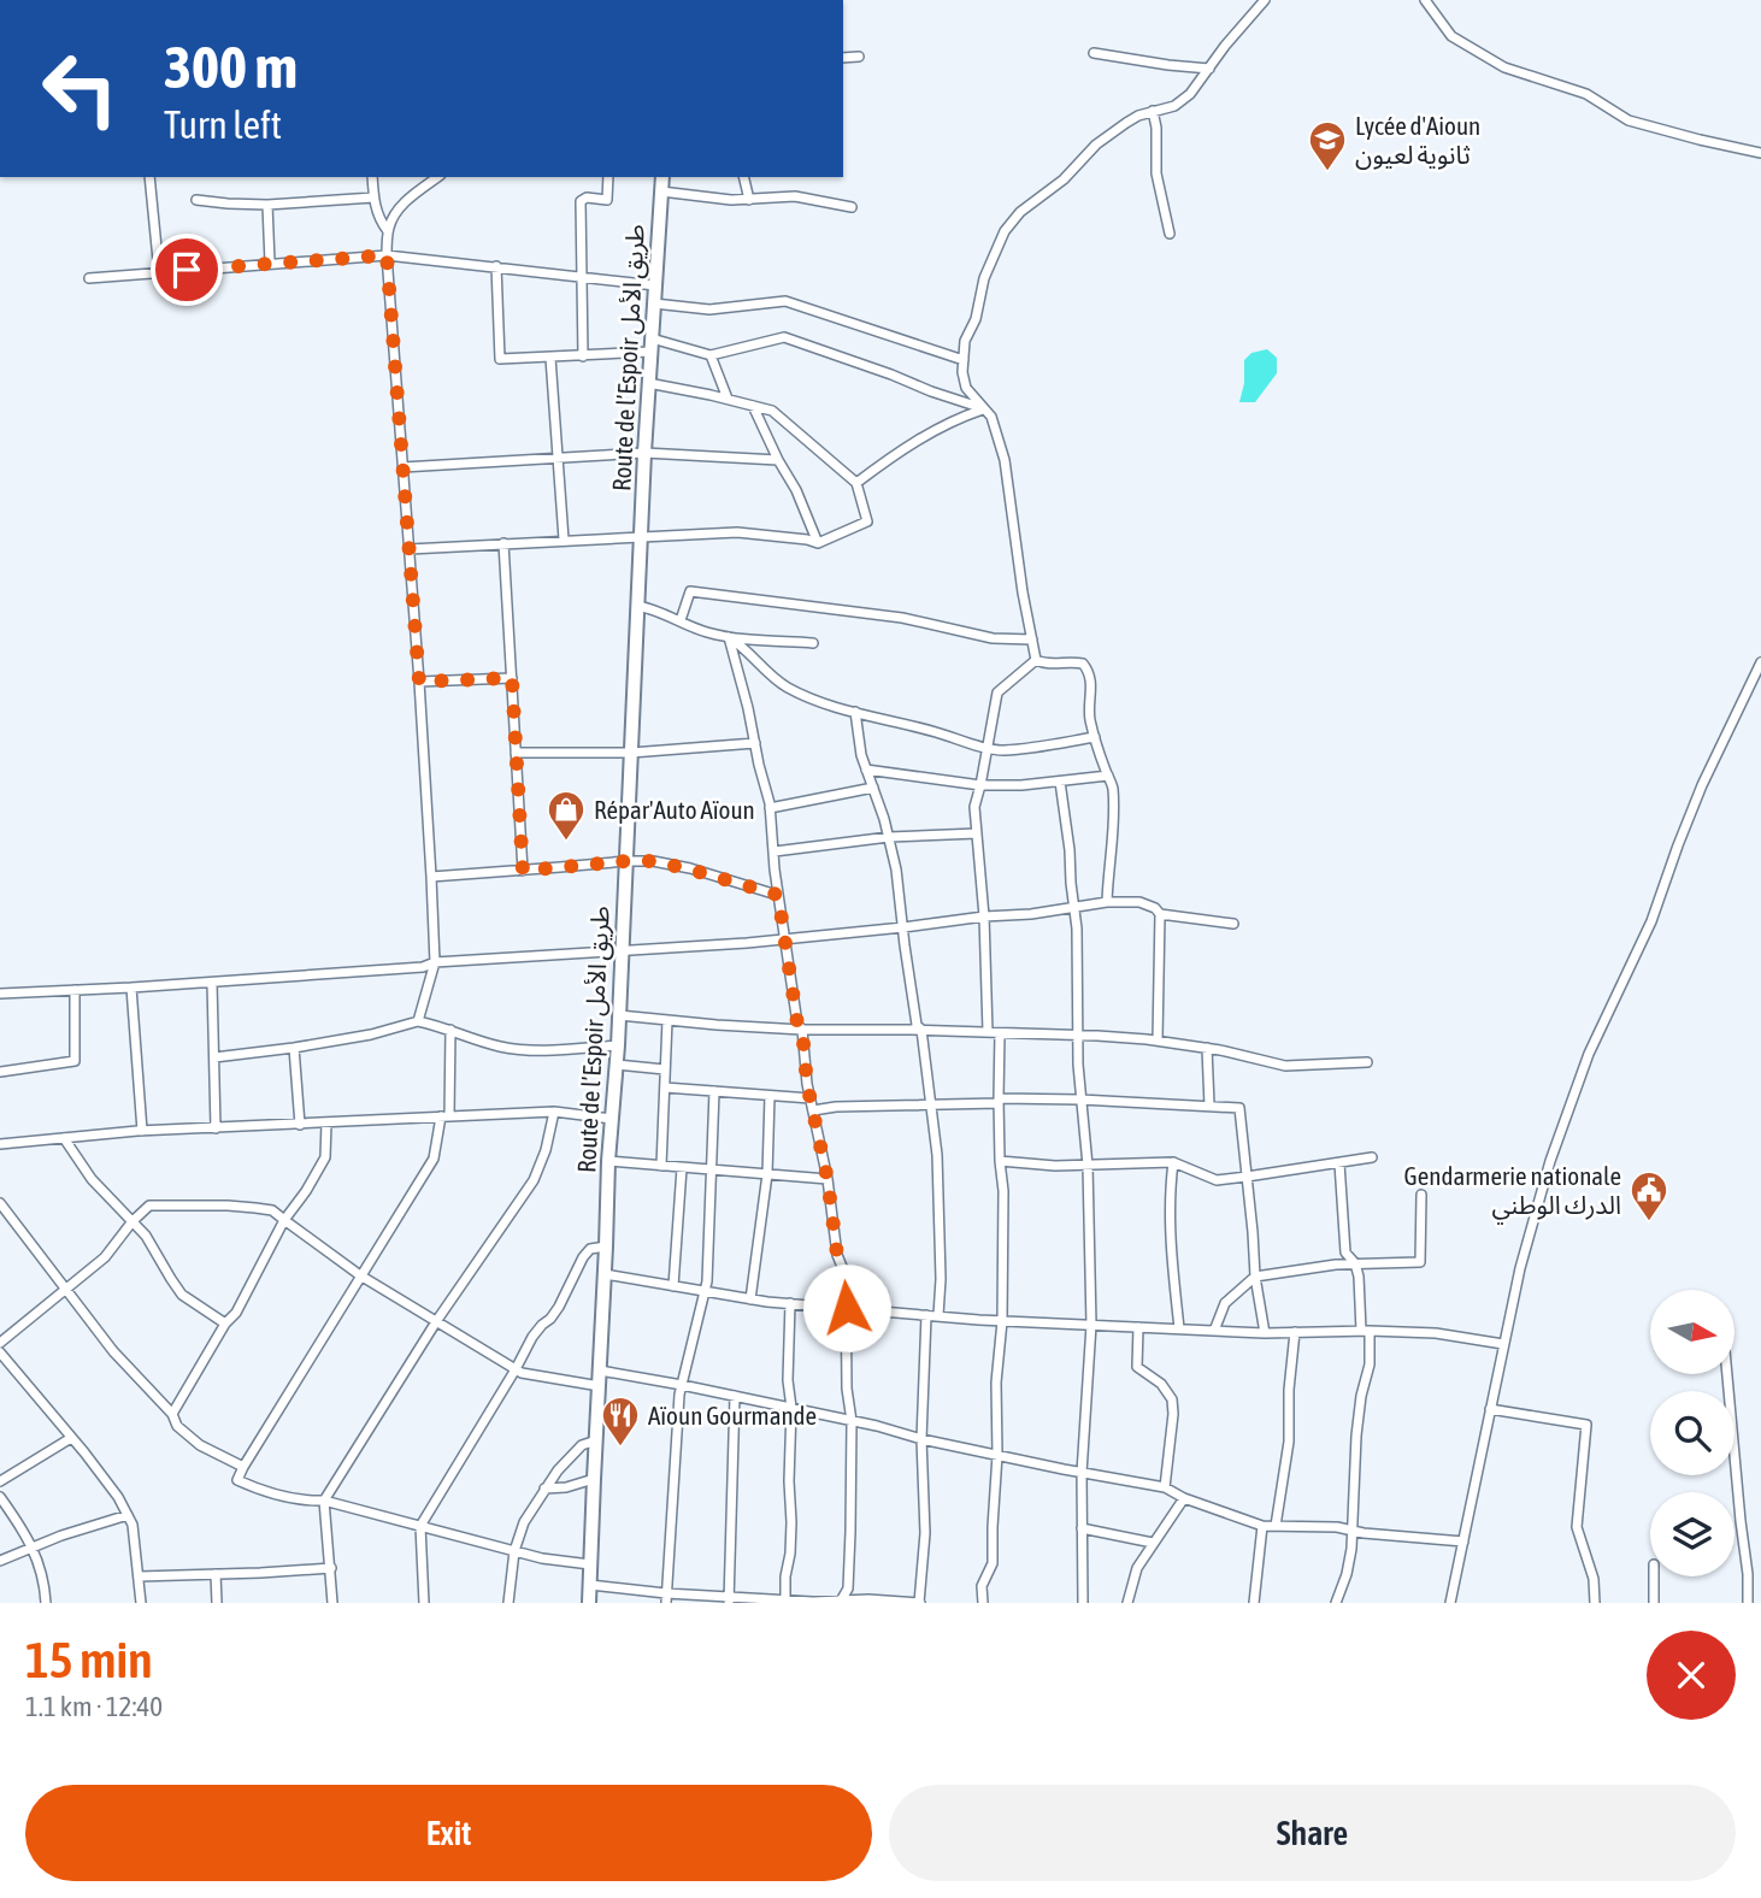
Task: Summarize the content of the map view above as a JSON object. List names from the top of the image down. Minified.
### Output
{"streets":{"highway":["Route de l’Espoir طريق الأمل"]},"places":{"school or university":["Lycée d'Aioun ثانوية لعيون"],"shop":["Répar'Auto Aïoun"],"public building":["Gendarmerie nationale الدرك الوطني"],"restaurant":["Aïoun Gourmande"]},"north":"right","page":{"turn":["300 m","Turn left"],"heading":["15 min","1.1 km · 12:40"],"buttons":["Exit","Share"]}}
